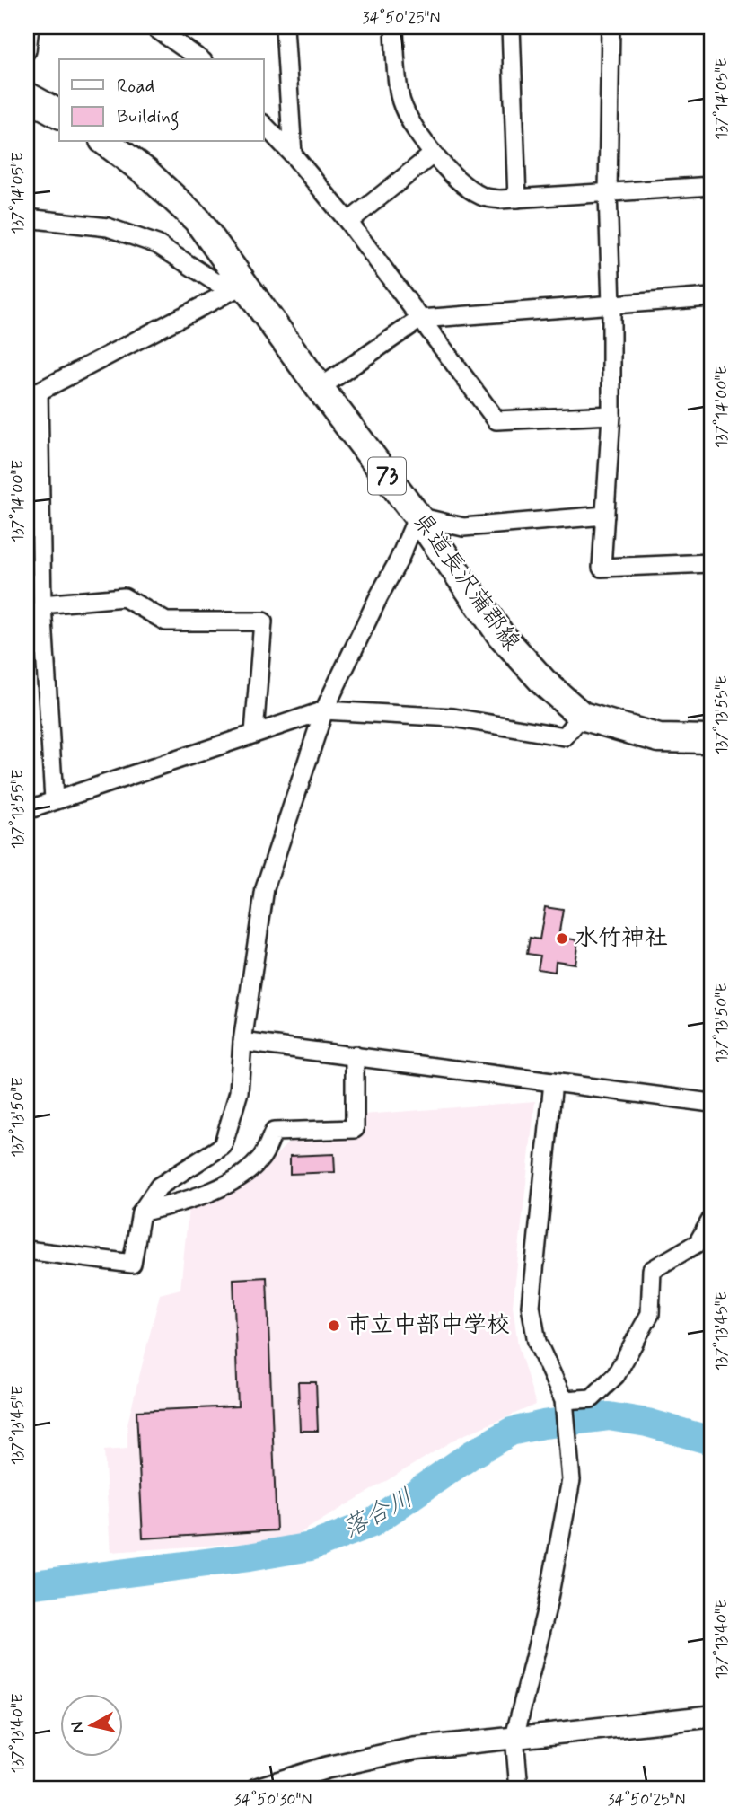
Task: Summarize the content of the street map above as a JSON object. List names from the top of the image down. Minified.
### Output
{"streets":{"main road":["73","県道長沢蒲郡線"]},"water":["落合川"],"places":["水竹神社","市立中部中学校"],"legend":["Road","Building"],"north":"left","coordinates":["34°50'25\"N","137°14'05\"E","137°14'00\"E","137°13'55\"E","137°13'50\"E","137°13'45\"E","137°13'40\"E","34°50'30\"N"]}
